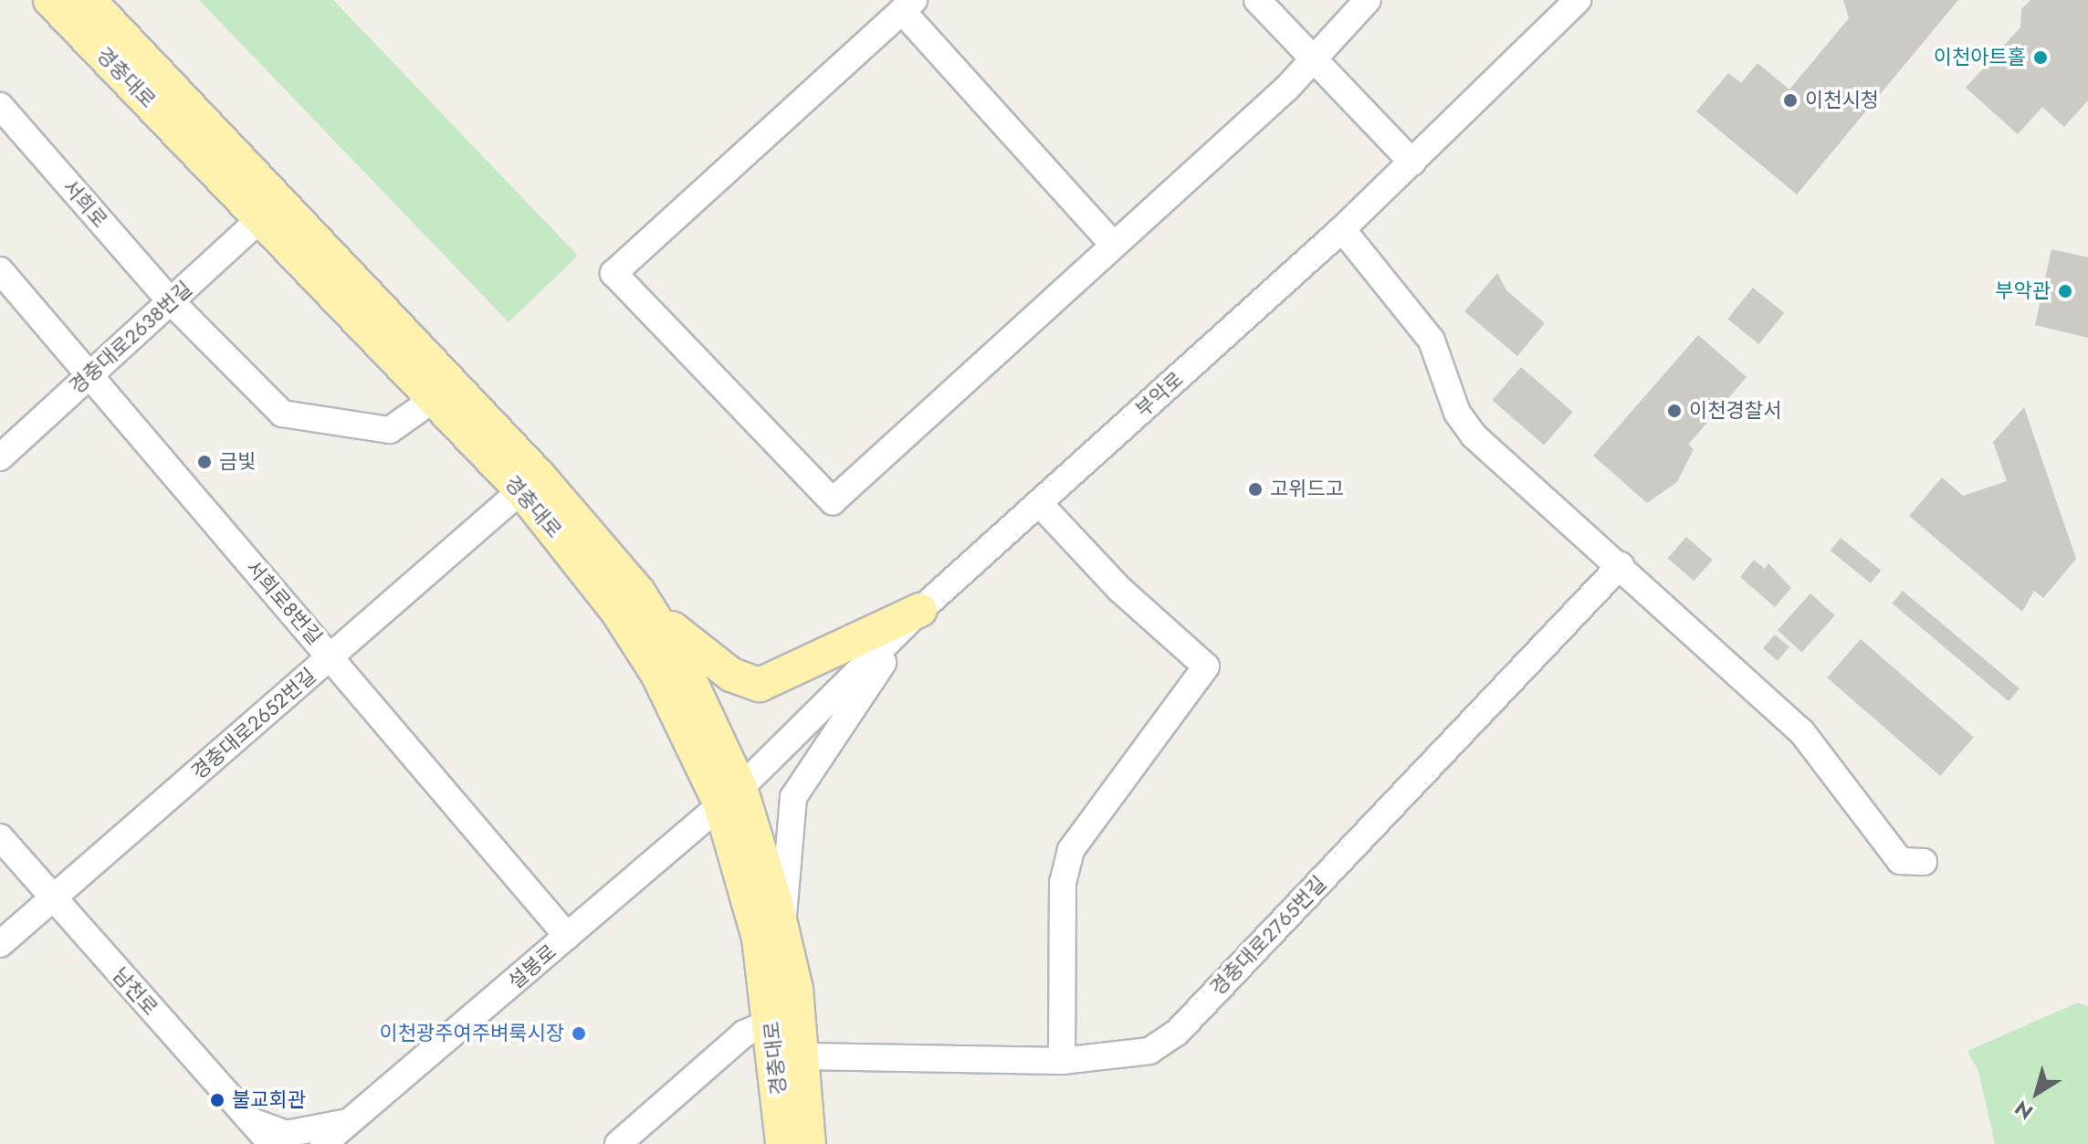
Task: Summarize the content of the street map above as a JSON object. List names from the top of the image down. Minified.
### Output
{"streets":{"main road":["경충대로"],"street":["서희로","경충대로2638번길","부악로","서희로8번길","경충대로2652번길","경충대로2765번길","설봉로","남천로"]},"crossings":[["경충대로","경충대로2638번길"],["경충대로","부악로"],["경충대로","경충대로2652번길"],["경충대로","경충대로2765번길"],["경충대로","설봉로"],["서희로","경충대로2638번길"],["경충대로2638번길","서희로8번길"],["부악로","설봉로"],["서희로8번길","경충대로2652번길"],["서희로8번길","설봉로"],["경충대로2652번길","남천로"]],"places":["이천아트홀","이천시청","부악관","이천경찰서","금빛","고위드고","이천광주여주벼룩시장","불교회관"],"north":"bottom left"}
